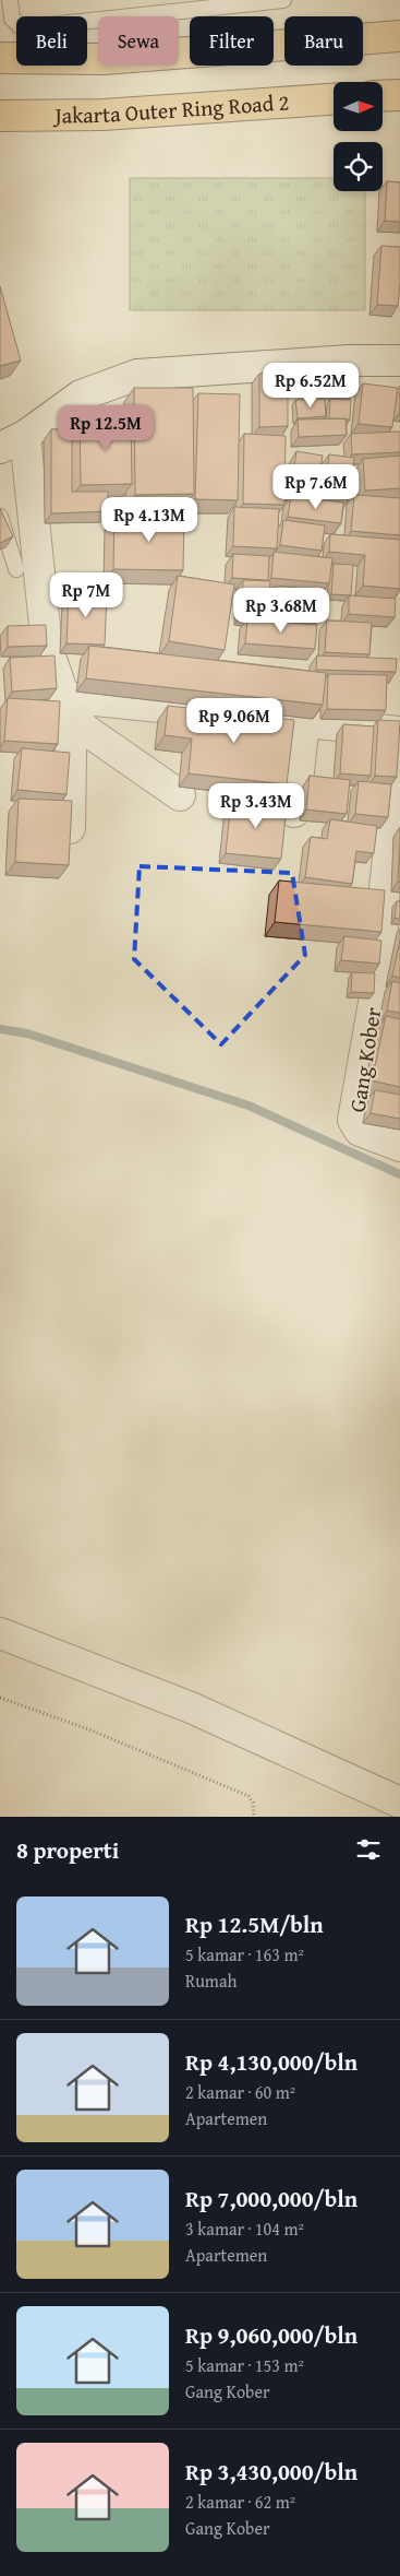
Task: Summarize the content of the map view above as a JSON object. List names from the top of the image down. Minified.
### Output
{"streets":{"highway":["Jakarta Outer Ring Road 2"],"street":["Gang Kober"]},"north":"right","page":{"chip":["Beli","Sewa","Filter","Baru"],"price":["Rp 6.52M","Rp 12.5M","Rp 7.6M","Rp 4.13M","Rp 7M","Rp 3.68M","Rp 9.06M","Rp 3.43M"],"heading":"8 properti","list":[{"name":"Rp 12.5M/bln","note":"5 kamar · 163 m² · Rumah"},{"name":"Rp 4,130,000/bln","note":"2 kamar · 60 m² · Apartemen"},{"name":"Rp 7,000,000/bln","note":"3 kamar · 104 m² · Apartemen"},{"name":"Rp 9,060,000/bln","note":"5 kamar · 153 m² · Gang Kober"},{"name":"Rp 3,430,000/bln","note":"2 kamar · 62 m² · Gang Kober"}]}}
